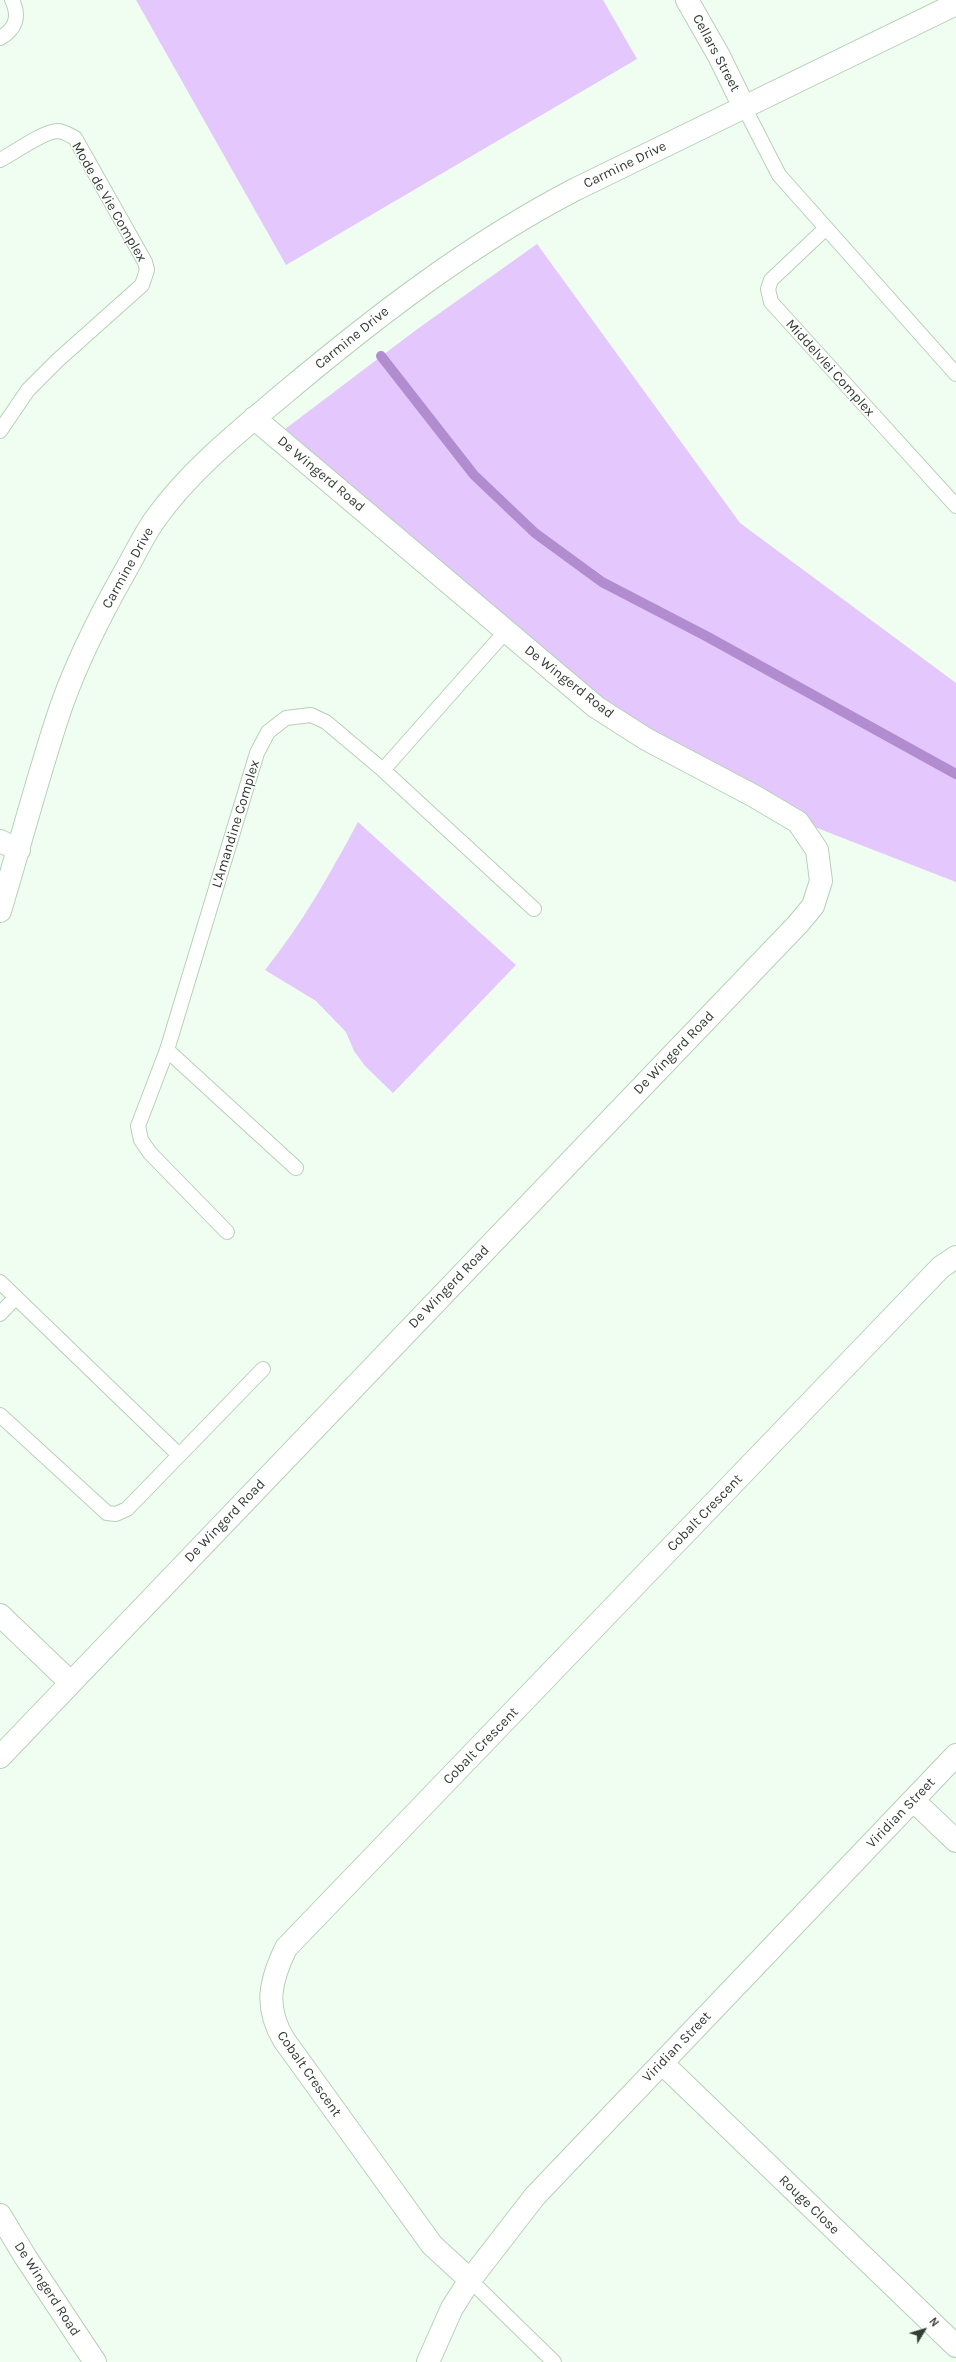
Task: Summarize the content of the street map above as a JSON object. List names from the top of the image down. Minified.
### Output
{"streets":{"street":["Cellars Street","Carmine Drive","De Wingerd Road","Cobalt Crescent","Viridian Street","Rouge Close"],"lane":["Mode de Vie Complex","Middelvlei Complex","L'Amandine Complex"]},"crossings":[["Cellars Street","Carmine Drive"],["Carmine Drive","De Wingerd Road"],["Cobalt Crescent","Viridian Street"],["Viridian Street","Rouge Close"]],"north":"top right"}
